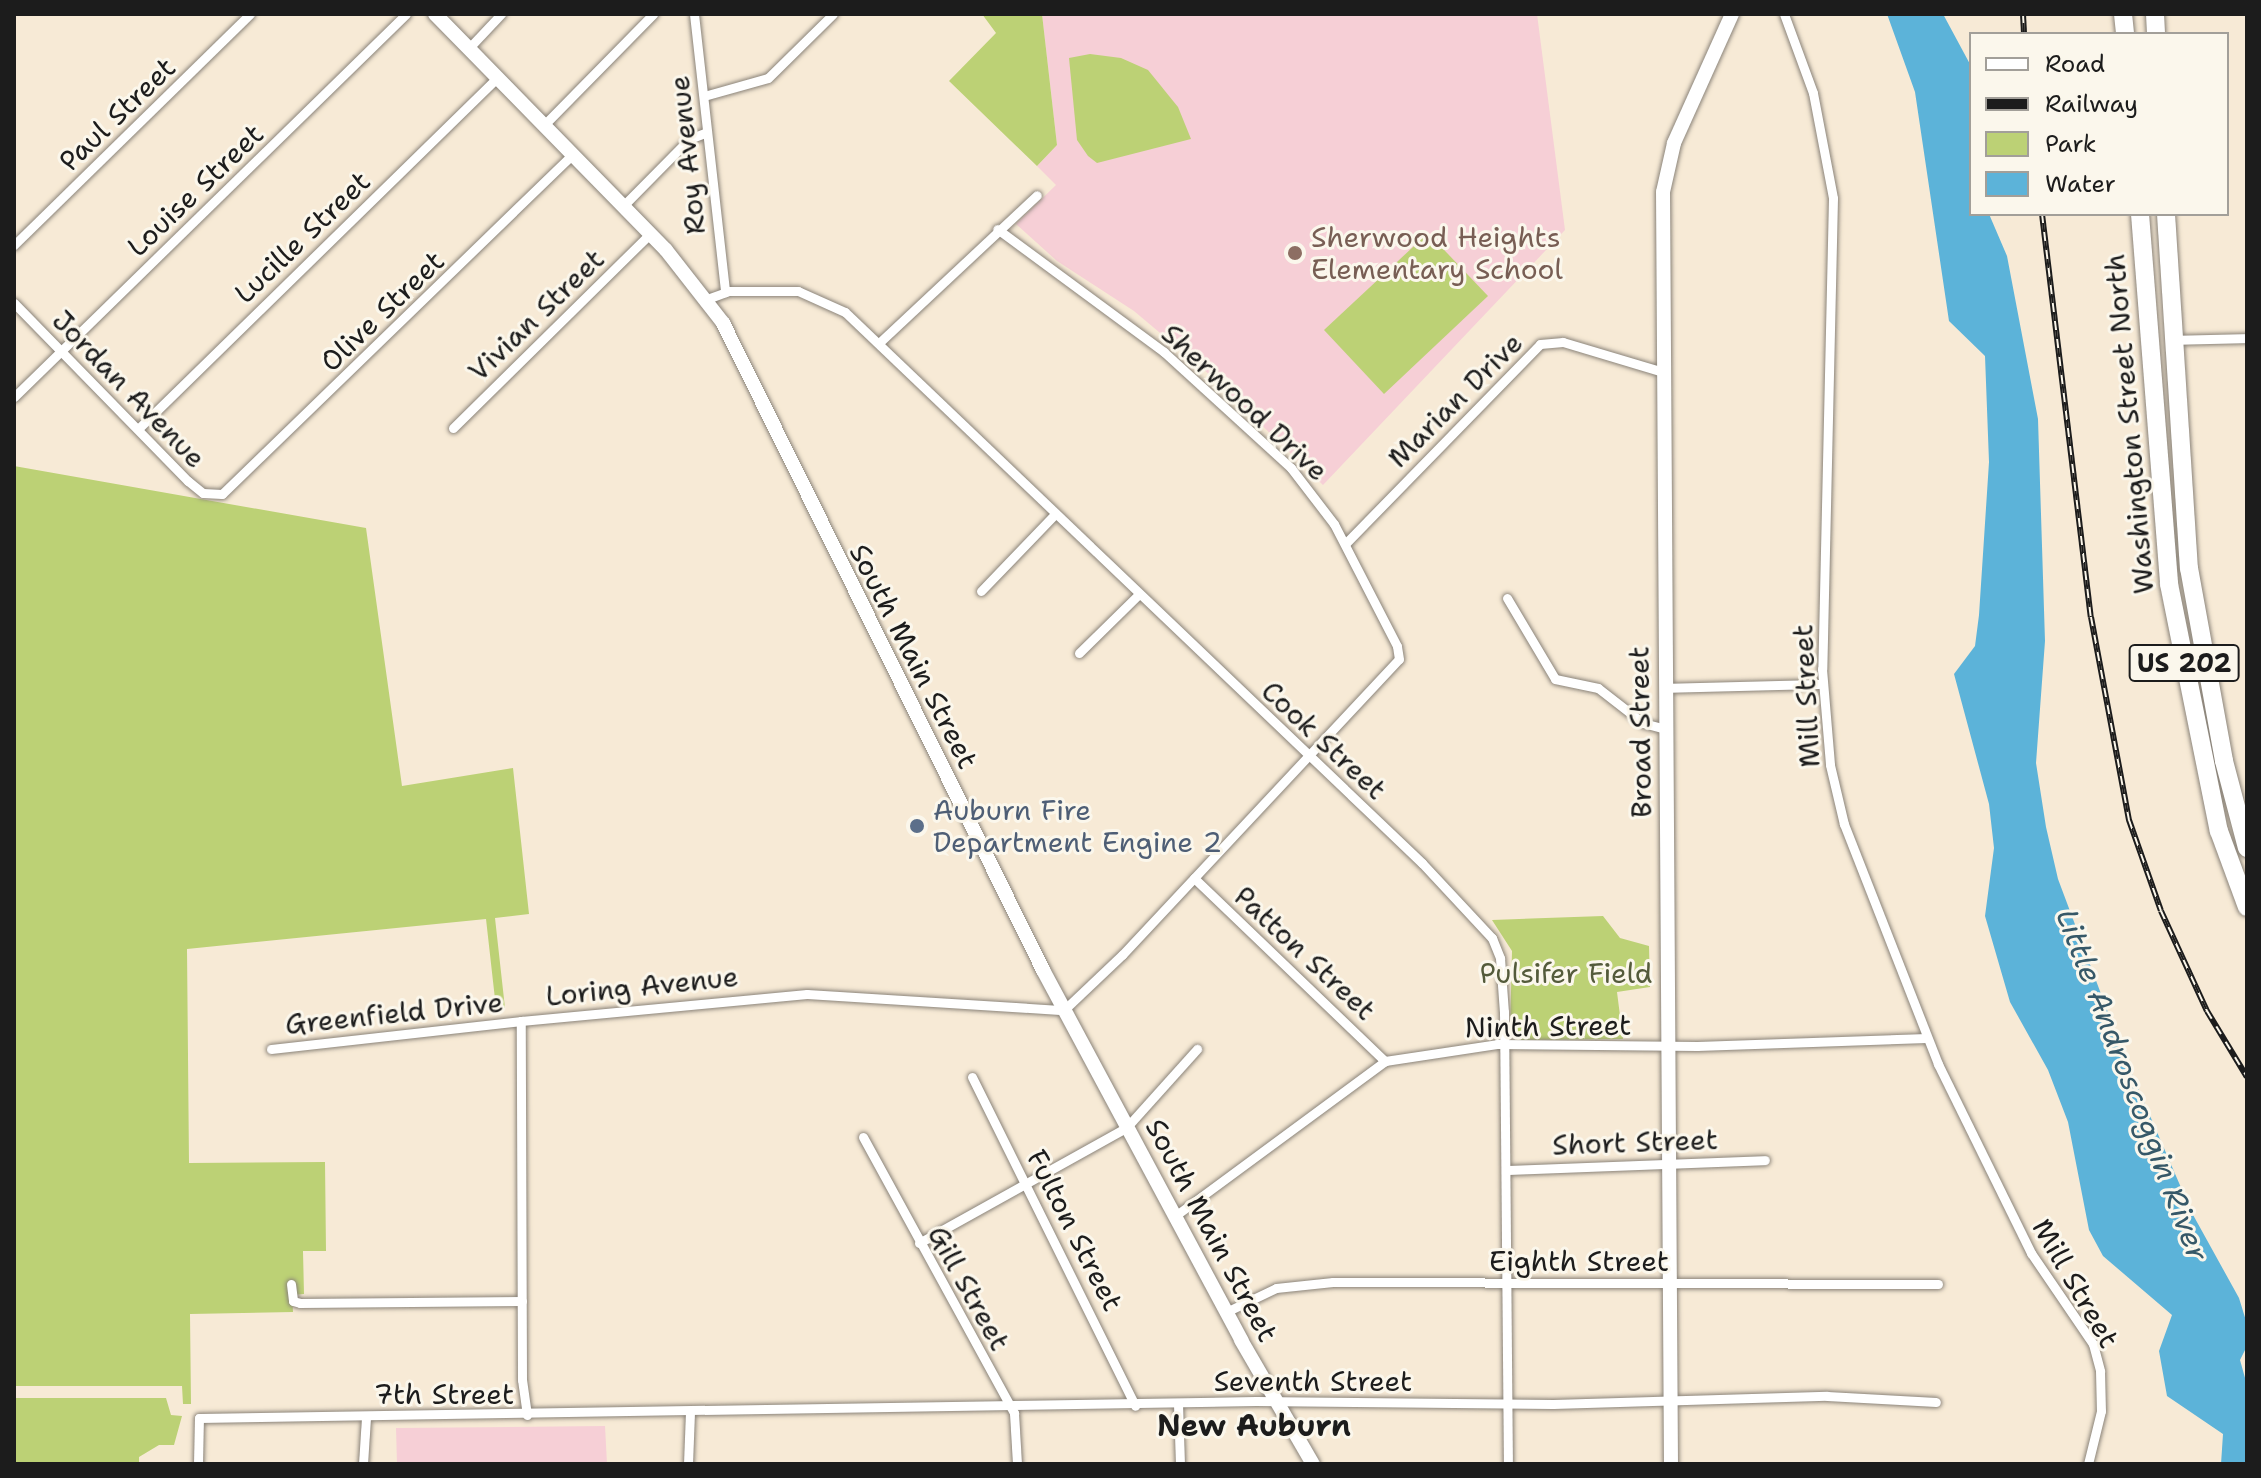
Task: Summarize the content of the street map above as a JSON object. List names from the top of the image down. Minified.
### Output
{"streets":{"highway":["Washington Street North","US 202"],"street":["Paul Street","Roy Avenue","Louise Street","Lucille Street","Olive Street","Vivian Street","Jordan Avenue","Marian Drive","Sherwood Drive","South Main Street","Mill Street","Broad Street","Cook Street","Patton Street","Loring Avenue","Greenfield Drive","Ninth Street","Short Street","Fulton Street","Eighth Street","Gill Street","Seventh Street","7th Street"]},"crossings":[["Roy Avenue","Cook Street"],["Louise Street","Jordan Avenue"],["Lucille Street","Jordan Avenue"],["Lucille Street","South Main Street"],["Olive Street","Jordan Avenue"],["Olive Street","South Main Street"],["Vivian Street","South Main Street"],["Marian Drive","Sherwood Drive"],["Marian Drive","Broad Street"],["Sherwood Drive","Cook Street"],["South Main Street","Cook Street"],["South Main Street","Loring Avenue"],["South Main Street","Ninth Street"],["South Main Street","Eighth Street"],["South Main Street","Seventh Street"],["Mill Street","Ninth Street"],["Broad Street","Ninth Street"],["Broad Street","Short Street"],["Broad Street","Eighth Street"],["Broad Street","Seventh Street"],["Cook Street","Ninth Street"],["Cook Street","Short Street"],["Cook Street","Eighth Street"],["Cook Street","Seventh Street"],["Patton Street","Ninth Street"],["Loring Avenue","Greenfield Drive"],["Loring Avenue","7th Street"],["Fulton Street","Seventh Street"],["Gill Street","Seventh Street"],["Seventh Street","7th Street"]],"districts":["New Auburn"],"water":["Little Androscoggin River"],"parks":["Pulsifer Field"],"places":["Sherwood Heights Elementary School","Auburn Fire Department Engine 2"],"legend":["Road","Railway","Park","Water"]}
